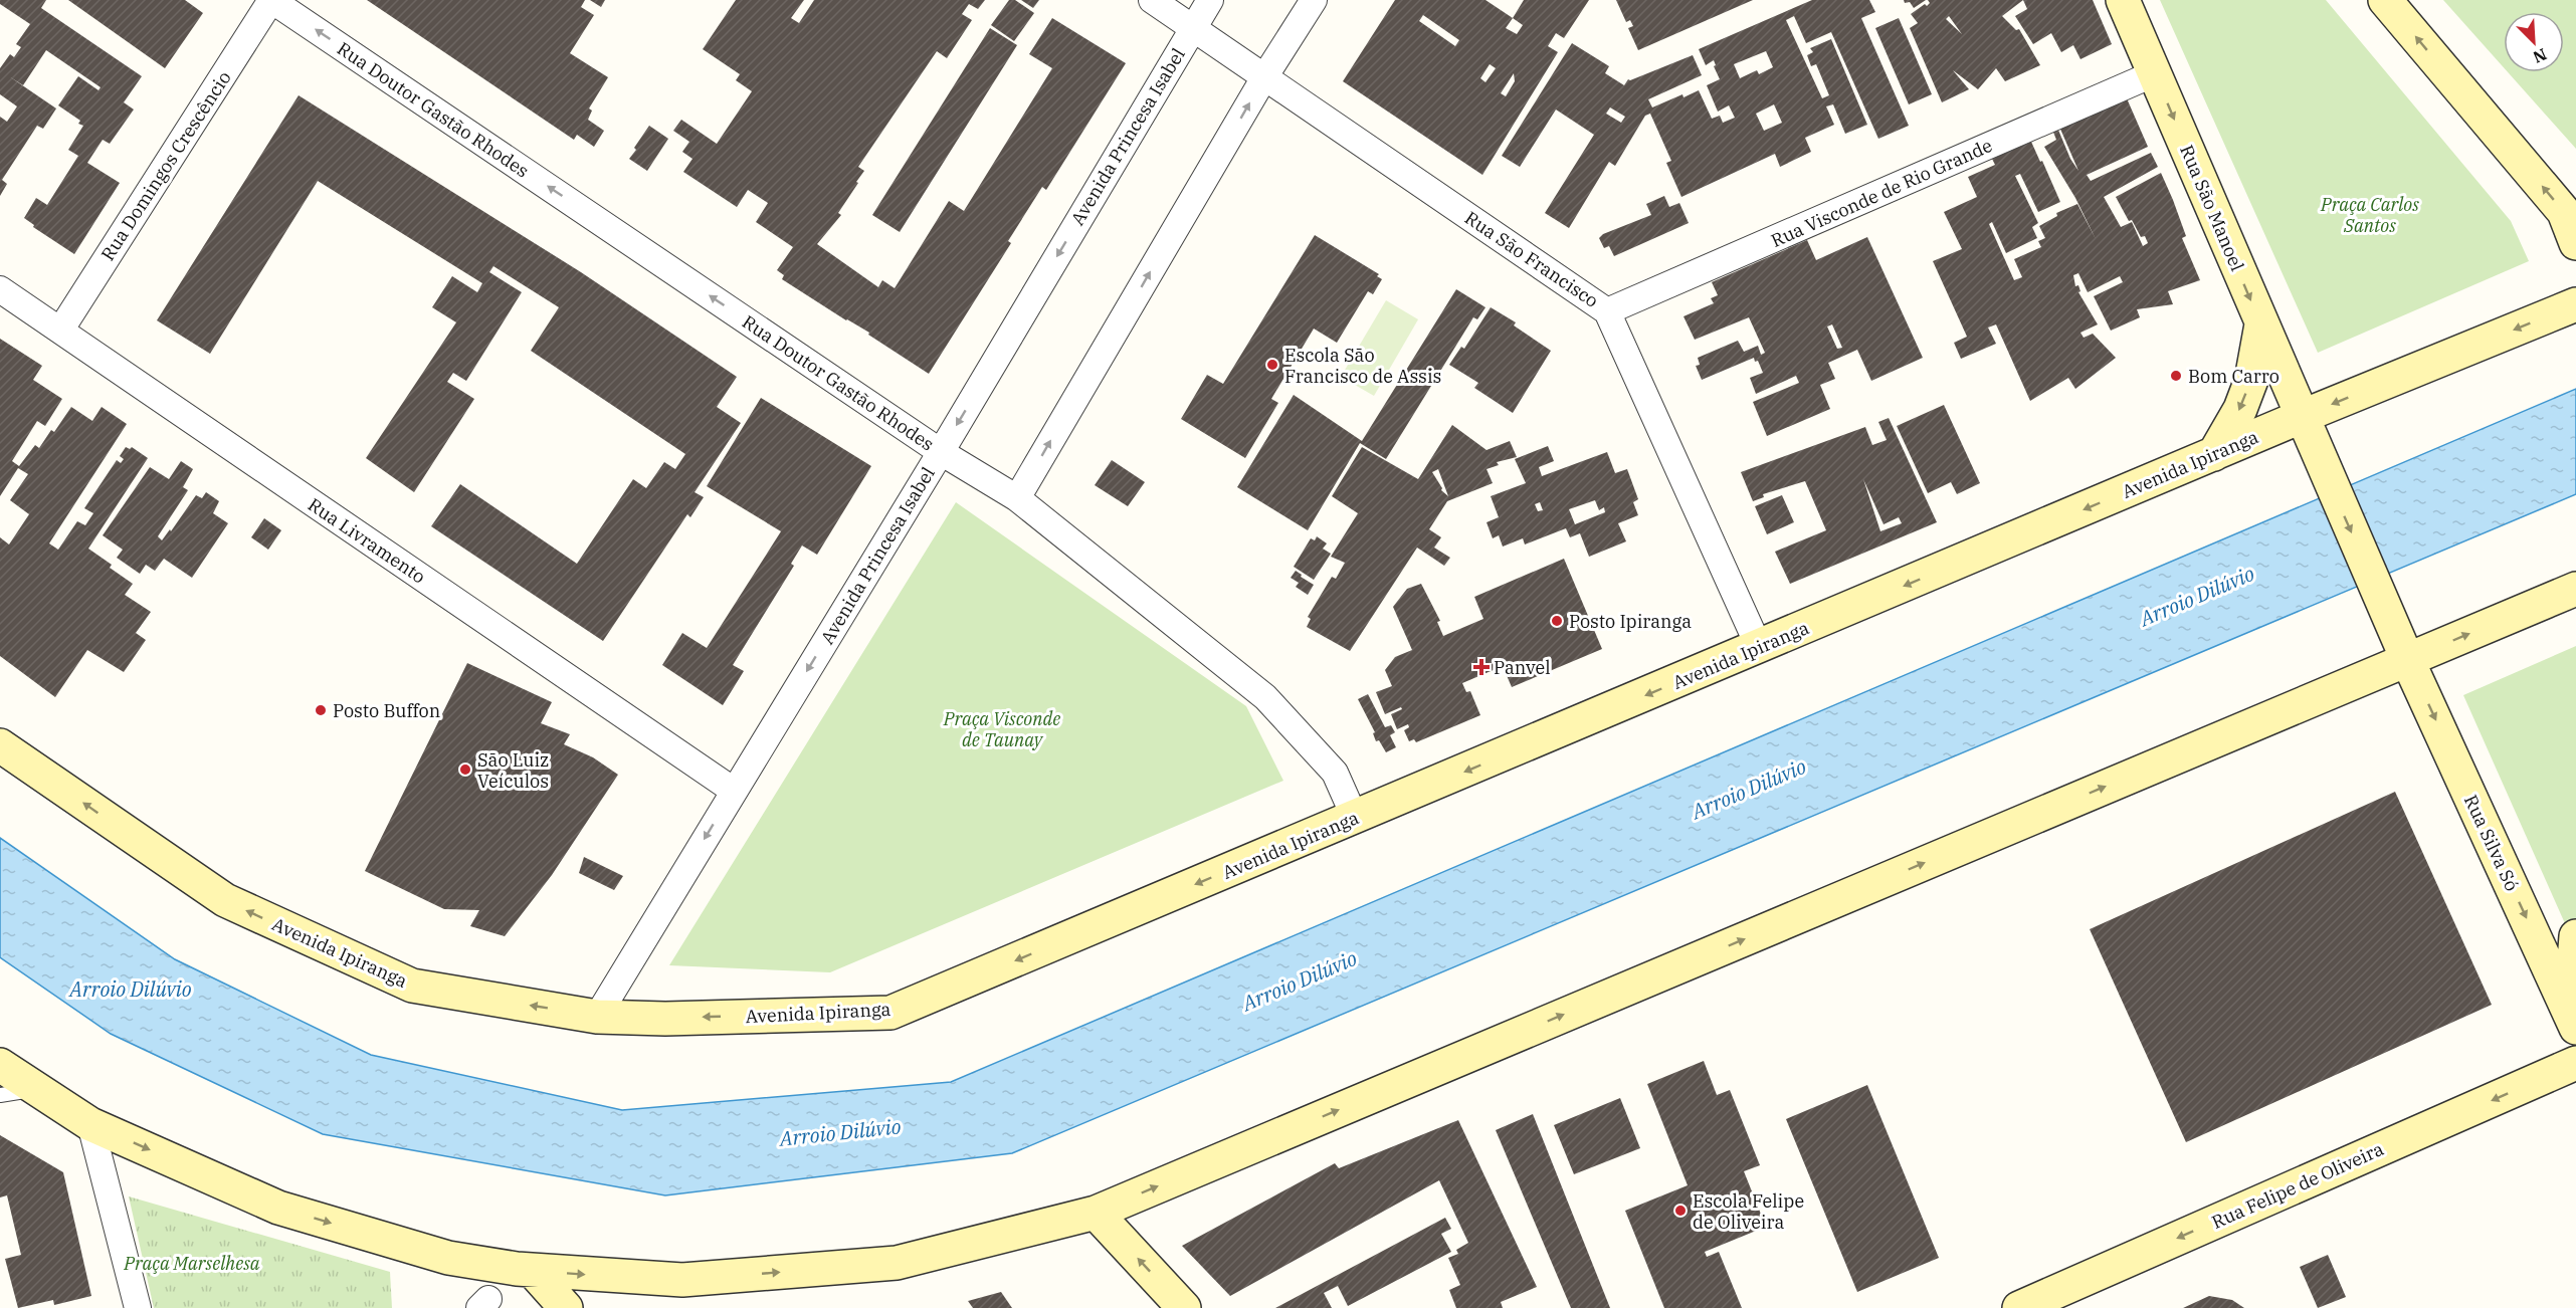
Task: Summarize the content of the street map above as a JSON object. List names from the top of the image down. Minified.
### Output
{"streets":{"main road":["Rua São Manoel","Avenida Ipiranga","Rua Silva Só","Rua Felipe de Oliveira"],"street":["Rua Doutor Gastão Rhodes","Avenida Princesa Isabel","Rua Domingos Crescêncio","Rua Visconde de Rio Grande","Rua São Francisco","Rua Livramento"]},"crossings":[["Rua Doutor Gastão Rhodes","Avenida Princesa Isabel"],["Rua Doutor Gastão Rhodes","Rua Domingos Crescêncio"],["Rua Doutor Gastão Rhodes","Avenida Ipiranga"],["Avenida Princesa Isabel","Rua São Francisco"],["Avenida Princesa Isabel","Avenida Ipiranga"],["Avenida Princesa Isabel","Rua Livramento"],["Rua Domingos Crescêncio","Rua Livramento"],["Rua Visconde de Rio Grande","Rua São Manoel"],["Rua Visconde de Rio Grande","Rua São Francisco"],["Rua São Manoel","Avenida Ipiranga"],["Rua São Manoel","Rua Silva Só"],["Rua São Francisco","Avenida Ipiranga"]],"one_way":["Rua Doutor Gastão Rhodes","Rua Silva Só","Rua Felipe de Oliveira"],"water":["Arroio Dilúvio"],"parks":["Praça Carlos Santos","Praça Visconde de Taunay","Praça Marselhesa"],"places":{"other":["Escola São Francisco de Assis","Bom Carro","Posto Ipiranga","Posto Buffon","São Luiz Veículos","Escola Felipe de Oliveira"],"health":["Panvel"]},"north":"bottom right"}
